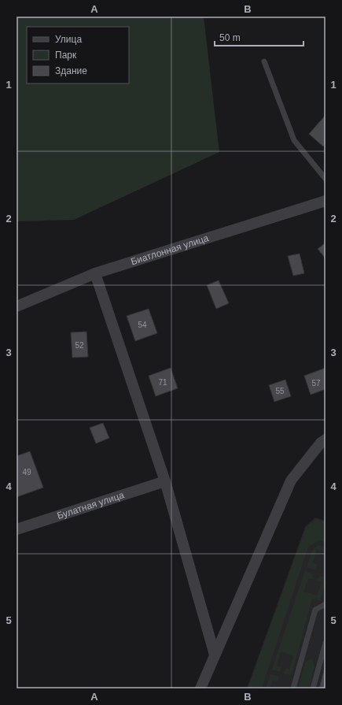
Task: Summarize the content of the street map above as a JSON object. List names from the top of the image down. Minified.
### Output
{"streets":{"street":["Биатлонная улица","Булатная улица"]},"house_numbers":["54","52","71","57","55","49"],"legend":["Улица","Парк","Здание"],"scale_bar":"50 m","grid":{"columns":["A","B"],"rows":["1","2","3","4","5"]}}
